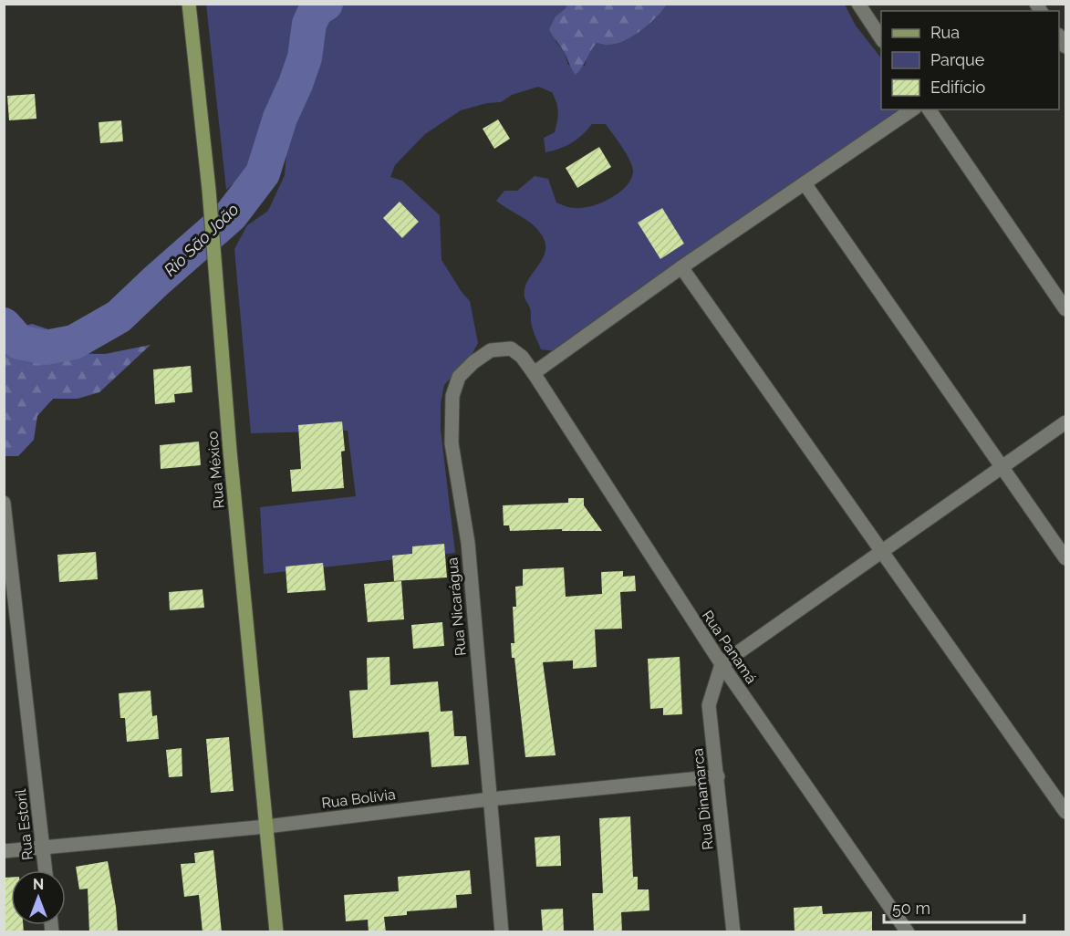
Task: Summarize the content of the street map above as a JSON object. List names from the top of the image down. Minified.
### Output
{"streets":{"main road":["Rua México"],"street":["Rua Nicarágua","Rua Panamá","Rua Bolívia","Rua Dinamarca","Rua Estoril"]},"crossings":[["Rua México","Rua Bolívia"],["Rua Nicarágua","Rua Panamá"],["Rua Nicarágua","Rua Bolívia"],["Rua Panamá","Rua Dinamarca"],["Rua Bolívia","Rua Dinamarca"],["Rua Bolívia","Rua Estoril"]],"water":["Rio São João"],"legend":["Rua","Parque","Edifício"],"scale_bar":"50 m","north":"top"}
